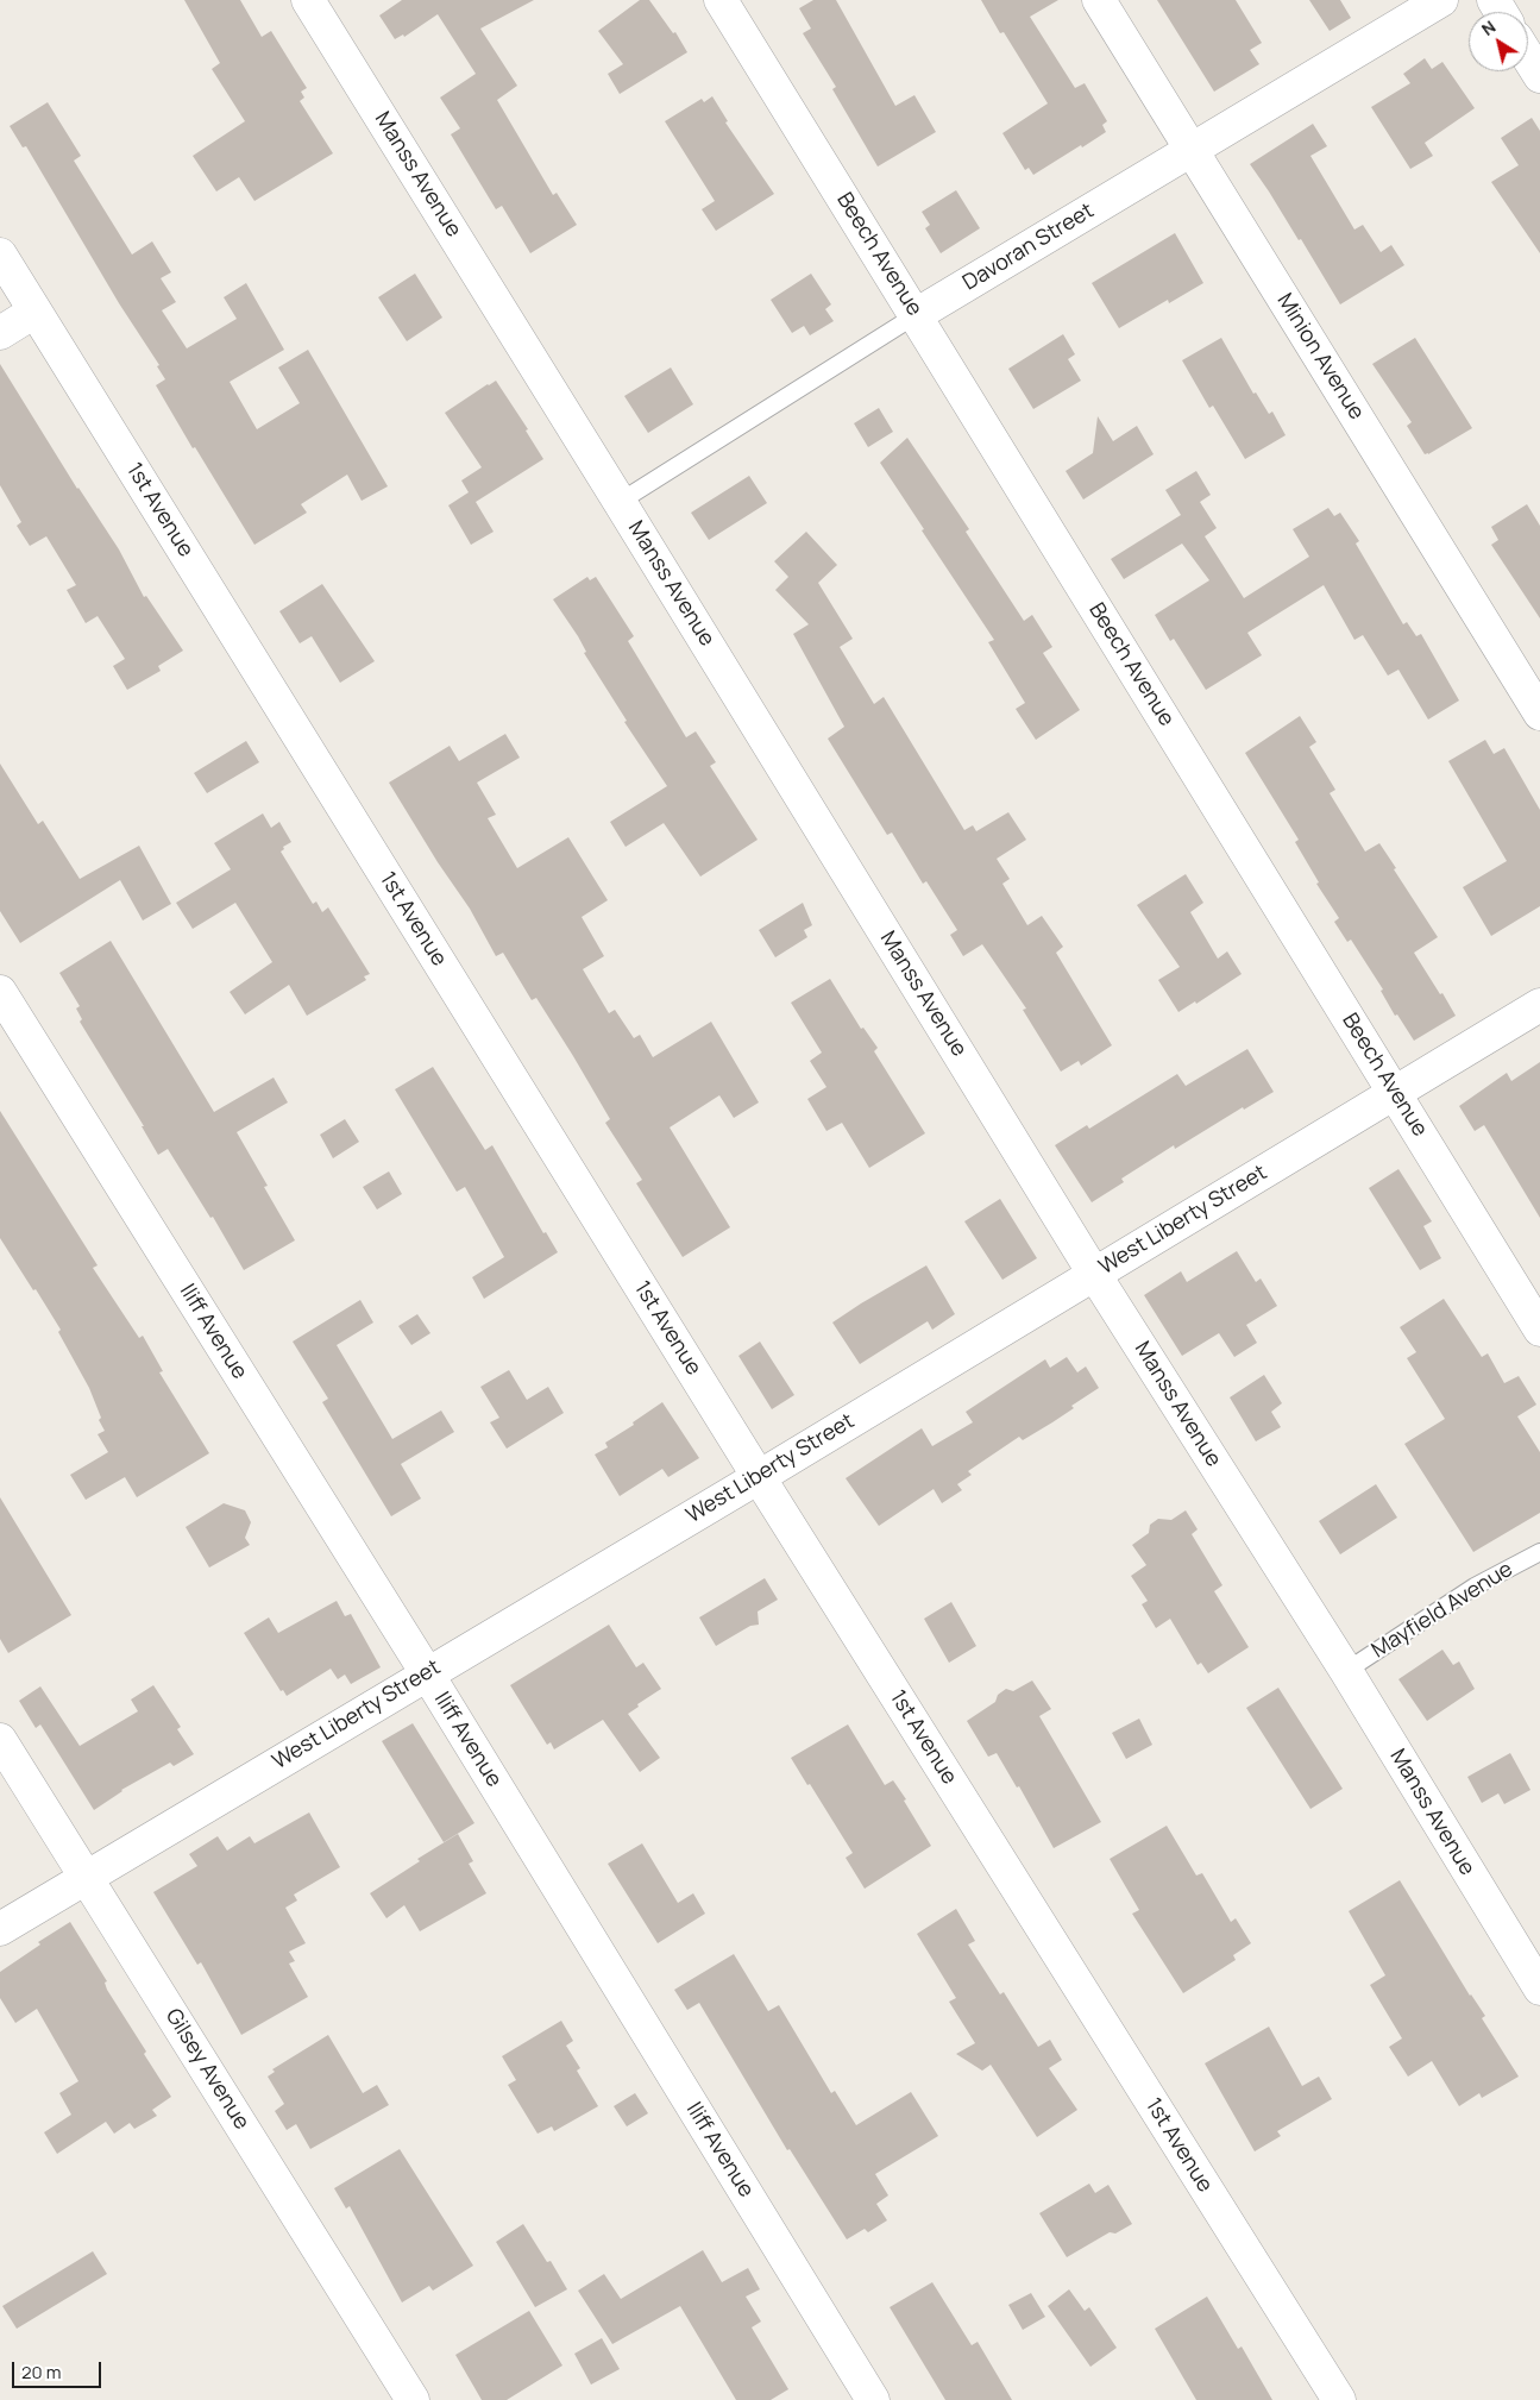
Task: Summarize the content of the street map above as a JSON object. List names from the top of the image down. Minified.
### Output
{"streets":{"street":["Manss Avenue","Davoran Street","Beech Avenue","Minion Avenue","1st Avenue","West Liberty Street","Iliff Avenue","Gilsey Avenue"],"lane":["Mayfield Avenue"]},"crossings":[["Manss Avenue","Davoran Street"],["Manss Avenue","West Liberty Street"],["Manss Avenue","Mayfield Avenue"],["Davoran Street","Beech Avenue"],["Davoran Street","Minion Avenue"],["Beech Avenue","West Liberty Street"],["1st Avenue","West Liberty Street"],["West Liberty Street","Iliff Avenue"],["West Liberty Street","Gilsey Avenue"]],"scale_bar":"20 m","north":"top left"}
